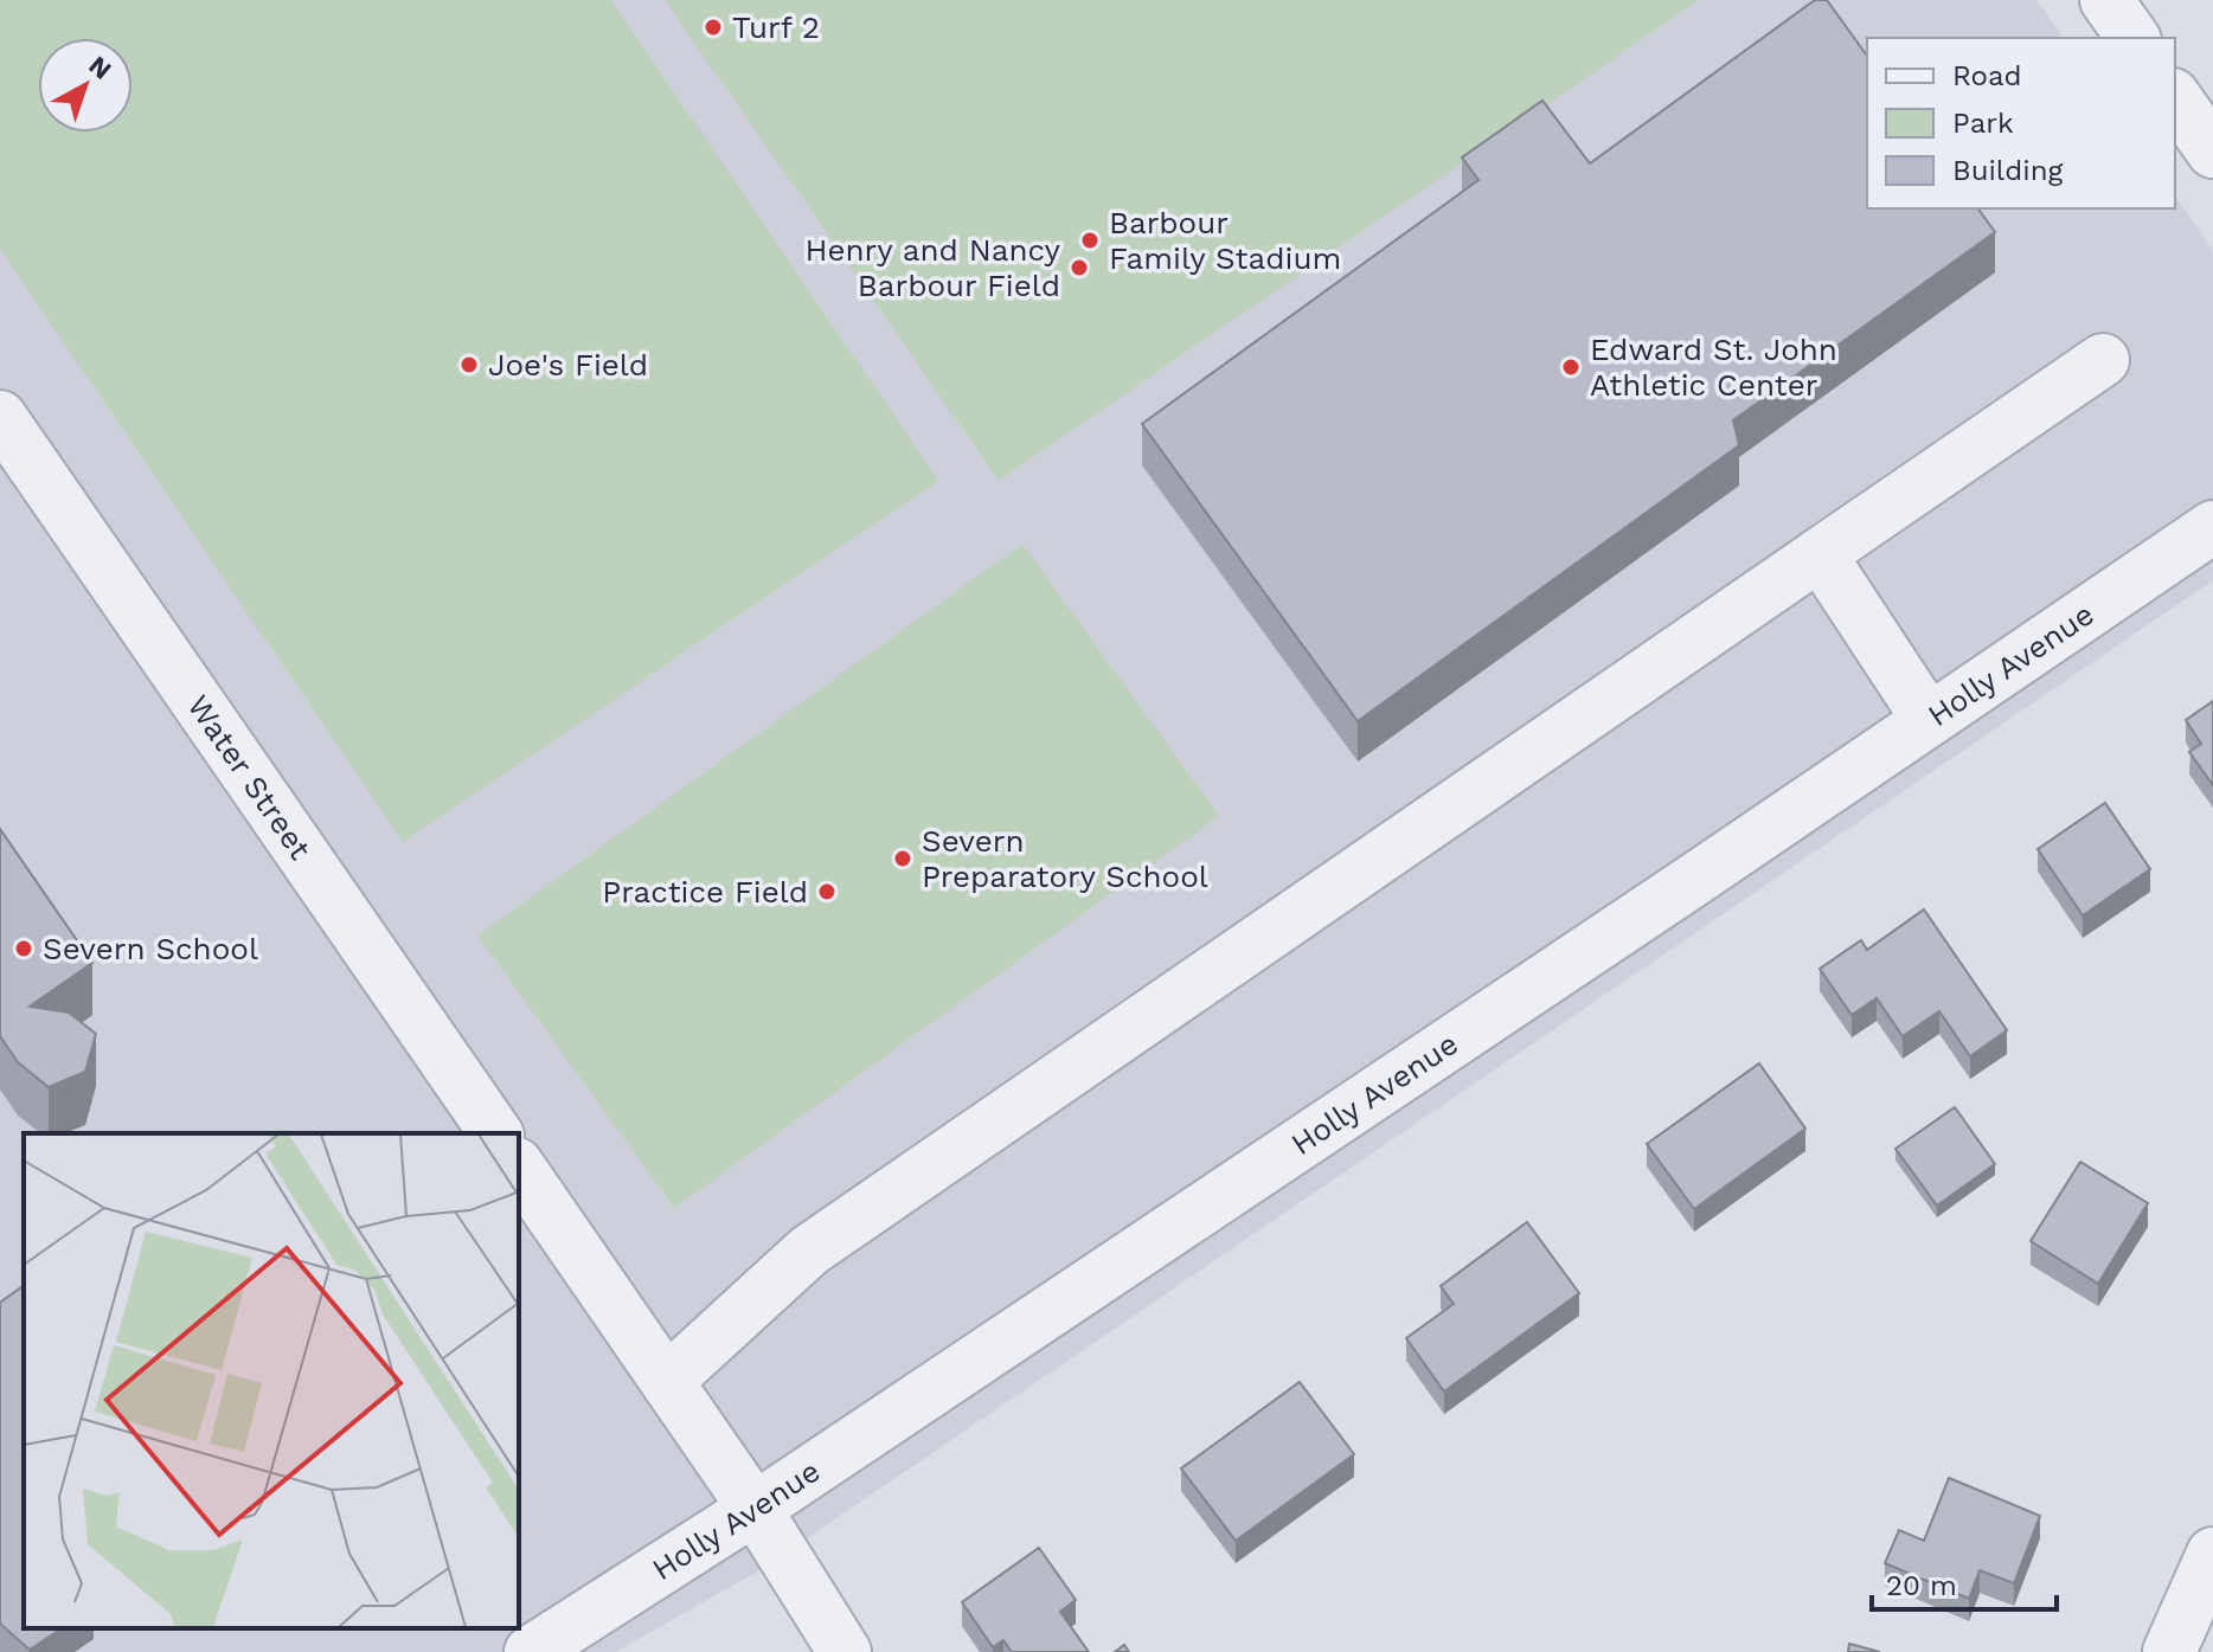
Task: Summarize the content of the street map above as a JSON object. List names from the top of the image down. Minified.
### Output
{"streets":{"street":["Holly Avenue","Water Street"]},"places":["Turf 2","Barbour Family Stadium","Henry and Nancy Barbour Field","Joe's Field","Edward St. John Athletic Center","Severn Preparatory School","Practice Field","Severn School"],"legend":["Road","Park","Building"],"scale_bar":"20 m","north":"top right"}
